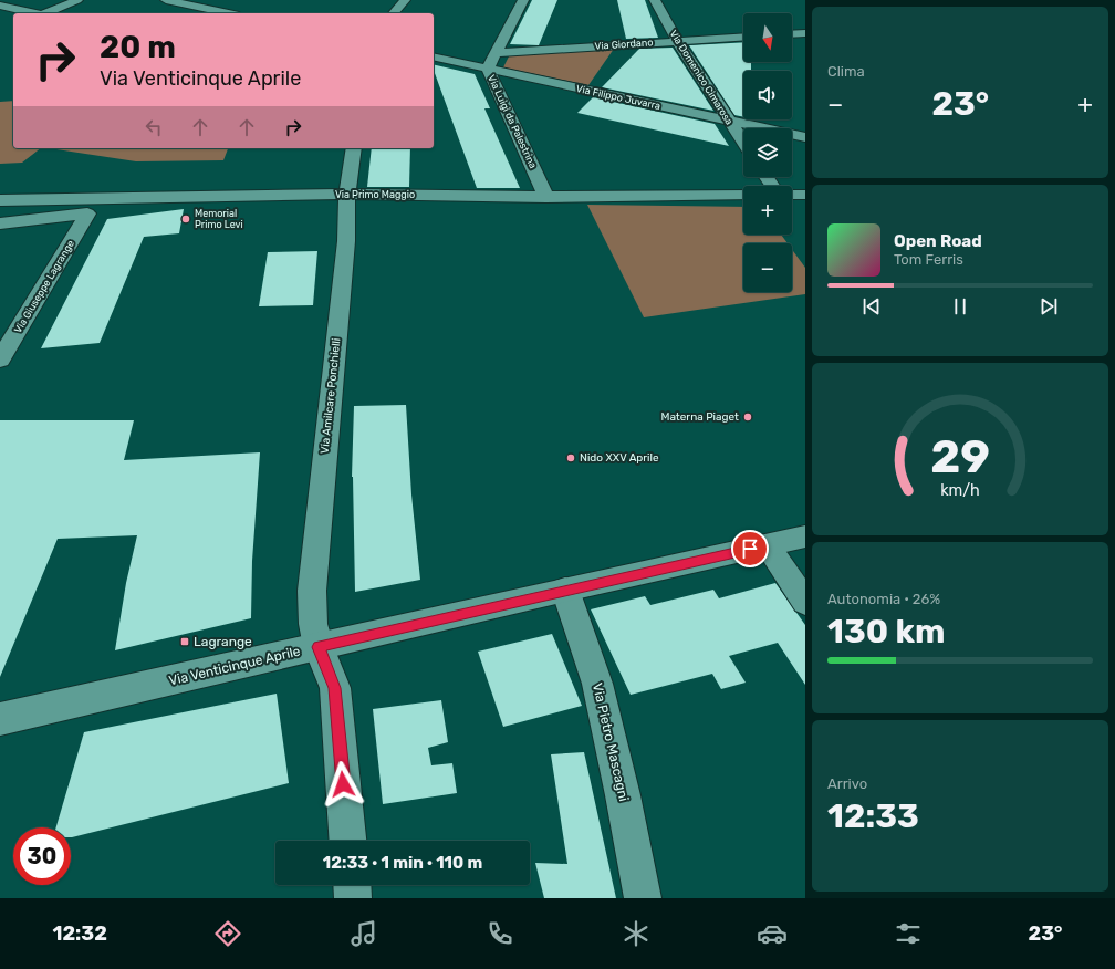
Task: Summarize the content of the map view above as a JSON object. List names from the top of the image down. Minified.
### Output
{"streets":{"street":["Via Giordano","Via Domenico Cimarosa","Via Filippo Juvarra","Via Luigi da Palestrina","Via Primo Maggio","Via Giuseppe Lagrange","Via Amilcare Ponchielli","Via Venticinque Aprile","Via Pietro Mascagni"]},"crossings":[["Via Giordano","Via Domenico Cimarosa"],["Via Giordano","Via Luigi da Palestrina"],["Via Domenico Cimarosa","Via Filippo Juvarra"],["Via Filippo Juvarra","Via Luigi da Palestrina"],["Via Luigi da Palestrina","Via Primo Maggio"],["Via Primo Maggio","Via Amilcare Ponchielli"],["Via Amilcare Ponchielli","Via Venticinque Aprile"],["Via Venticinque Aprile","Via Pietro Mascagni"]],"places":{"other":["Memorial Primo Levi","Materna Piaget","Nido XXV Aprile"],"transit":["Lagrange"]},"north":"bottom","page":{"tile":["Clima",["Autonomia · 26%","130 km"],["Arrivo","12:33"]],"map_buttons":["+","−"],"turn":["20 m","Via Venticinque Aprile"],"heat":["−","23°","+"],"song":["Open Road","Tom Ferris"],"limit":"30","trip":"12:33 · 1 min · 110 m","tabs":["12:32","23°"],"gauge":["29","km/h"]}}
